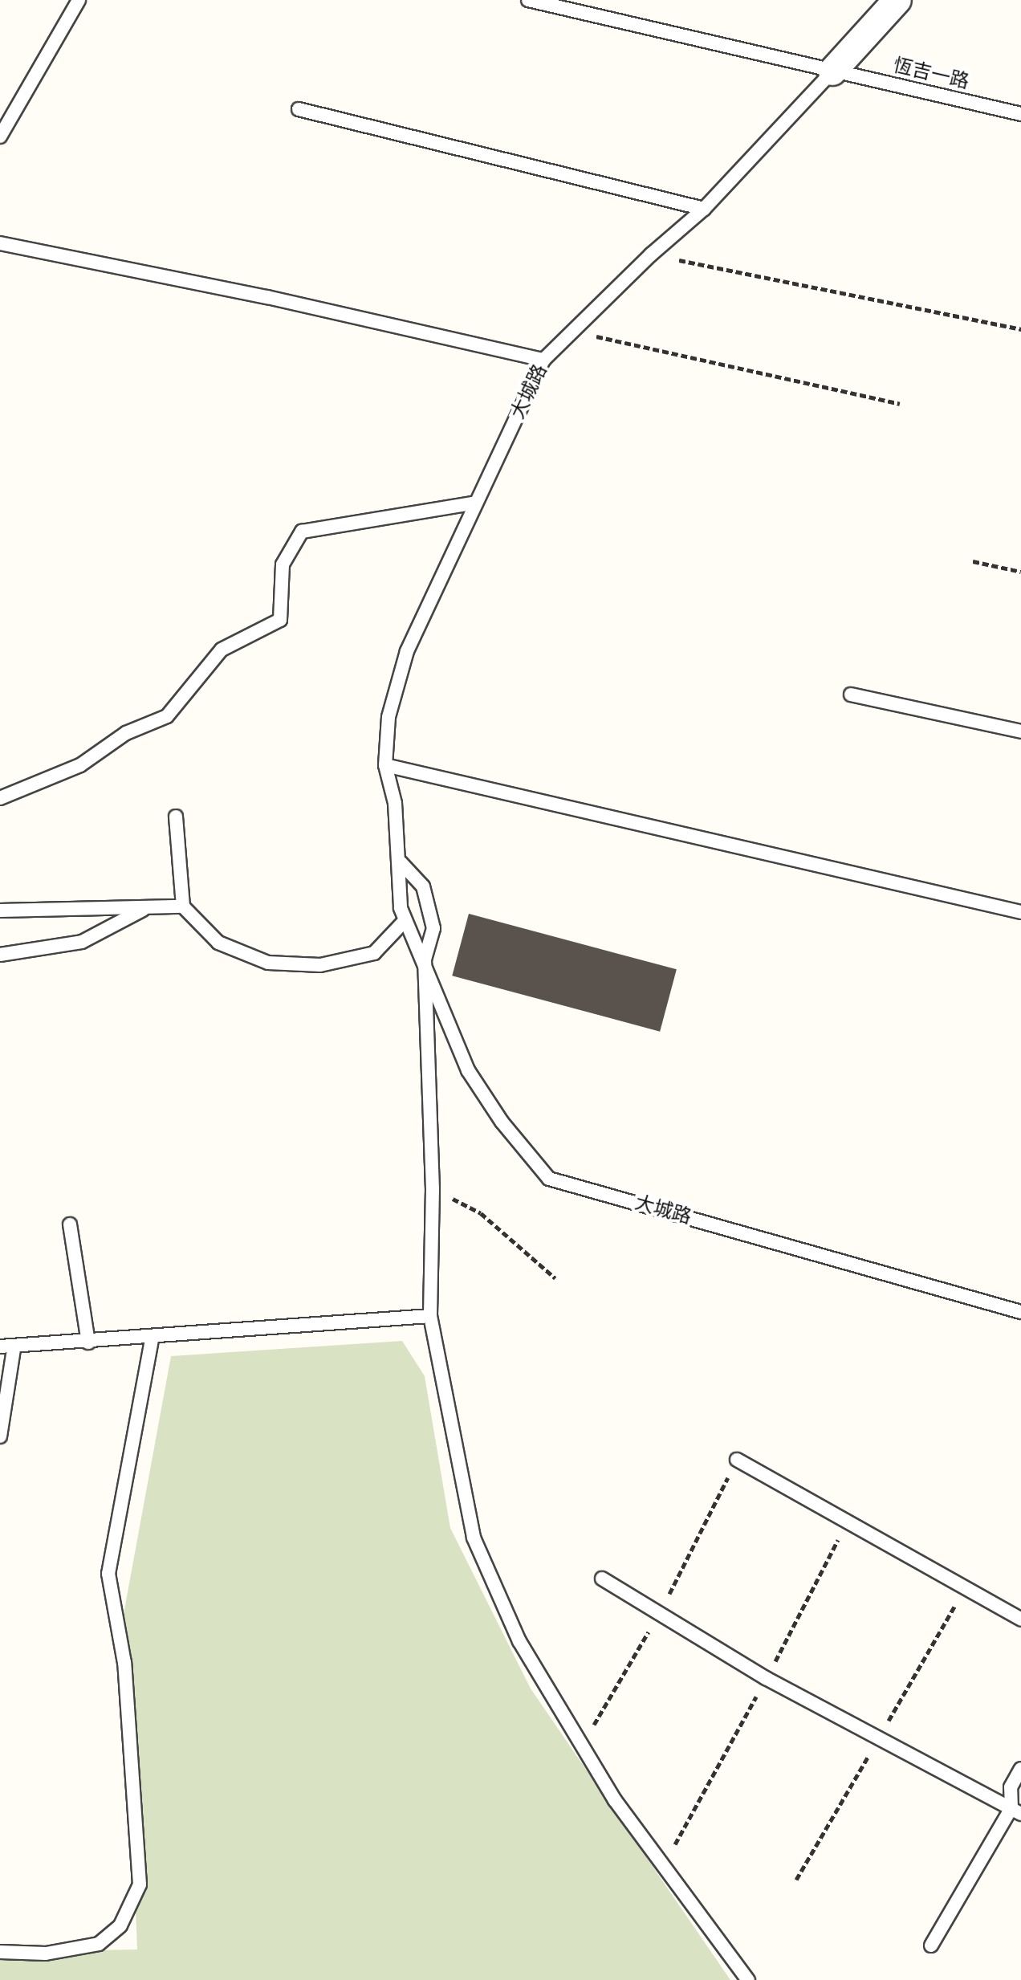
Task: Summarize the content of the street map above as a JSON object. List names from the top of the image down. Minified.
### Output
{"streets":{"street":["大城路"],"lane":["恆吉一路"]},"crossings":[["恆吉一路","大城路"]]}
